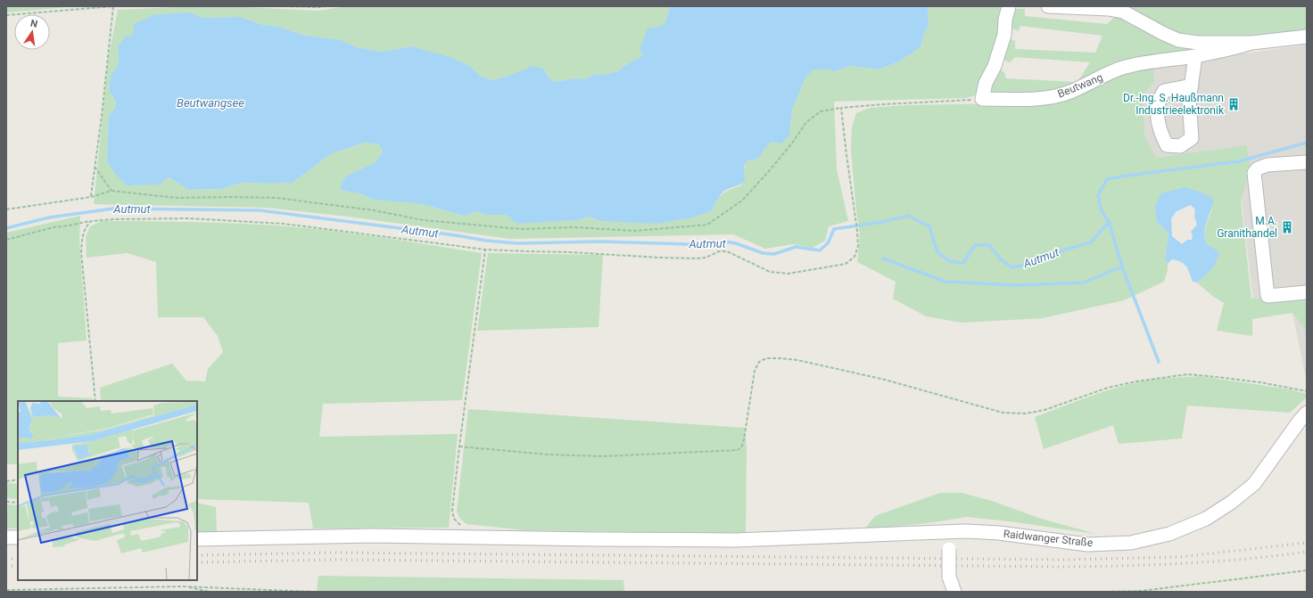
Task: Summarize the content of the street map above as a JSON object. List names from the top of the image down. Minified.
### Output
{"streets":{"street":["Beutwang","Raidwanger Straße"]},"water":["Beutwangsee","Autmut"],"places":{"building":["Dr.-Ing. S. Haußmann Industrieelektronik","M.A. Granithandel"]},"north":"top"}
